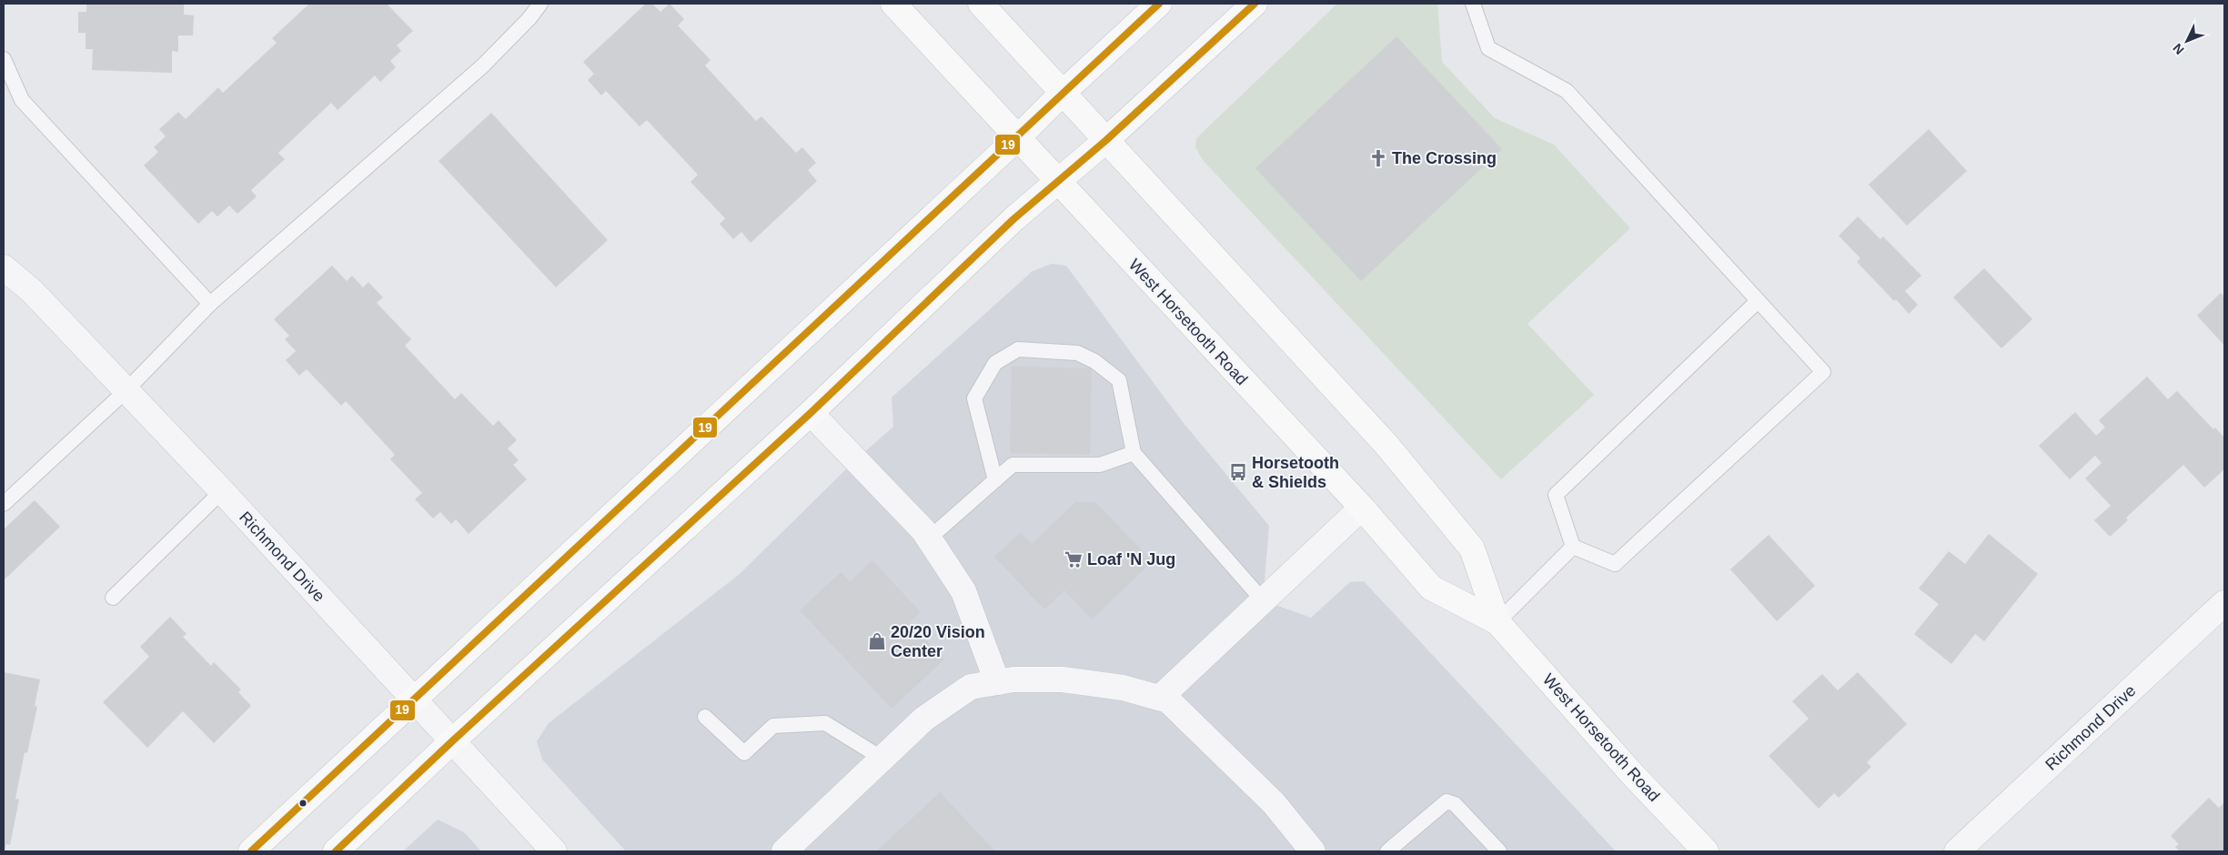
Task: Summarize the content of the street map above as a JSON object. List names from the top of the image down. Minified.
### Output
{"streets":{"main road":["West Horsetooth Road"],"street":["Richmond Drive"]},"places":{"church":["The Crossing"],"bus stop":["Horsetooth & Shields"],"supermarket":["Loaf 'N Jug"],"shop":["20/20 Vision Center"]},"lines":["transit line 19"],"north":"bottom left"}
